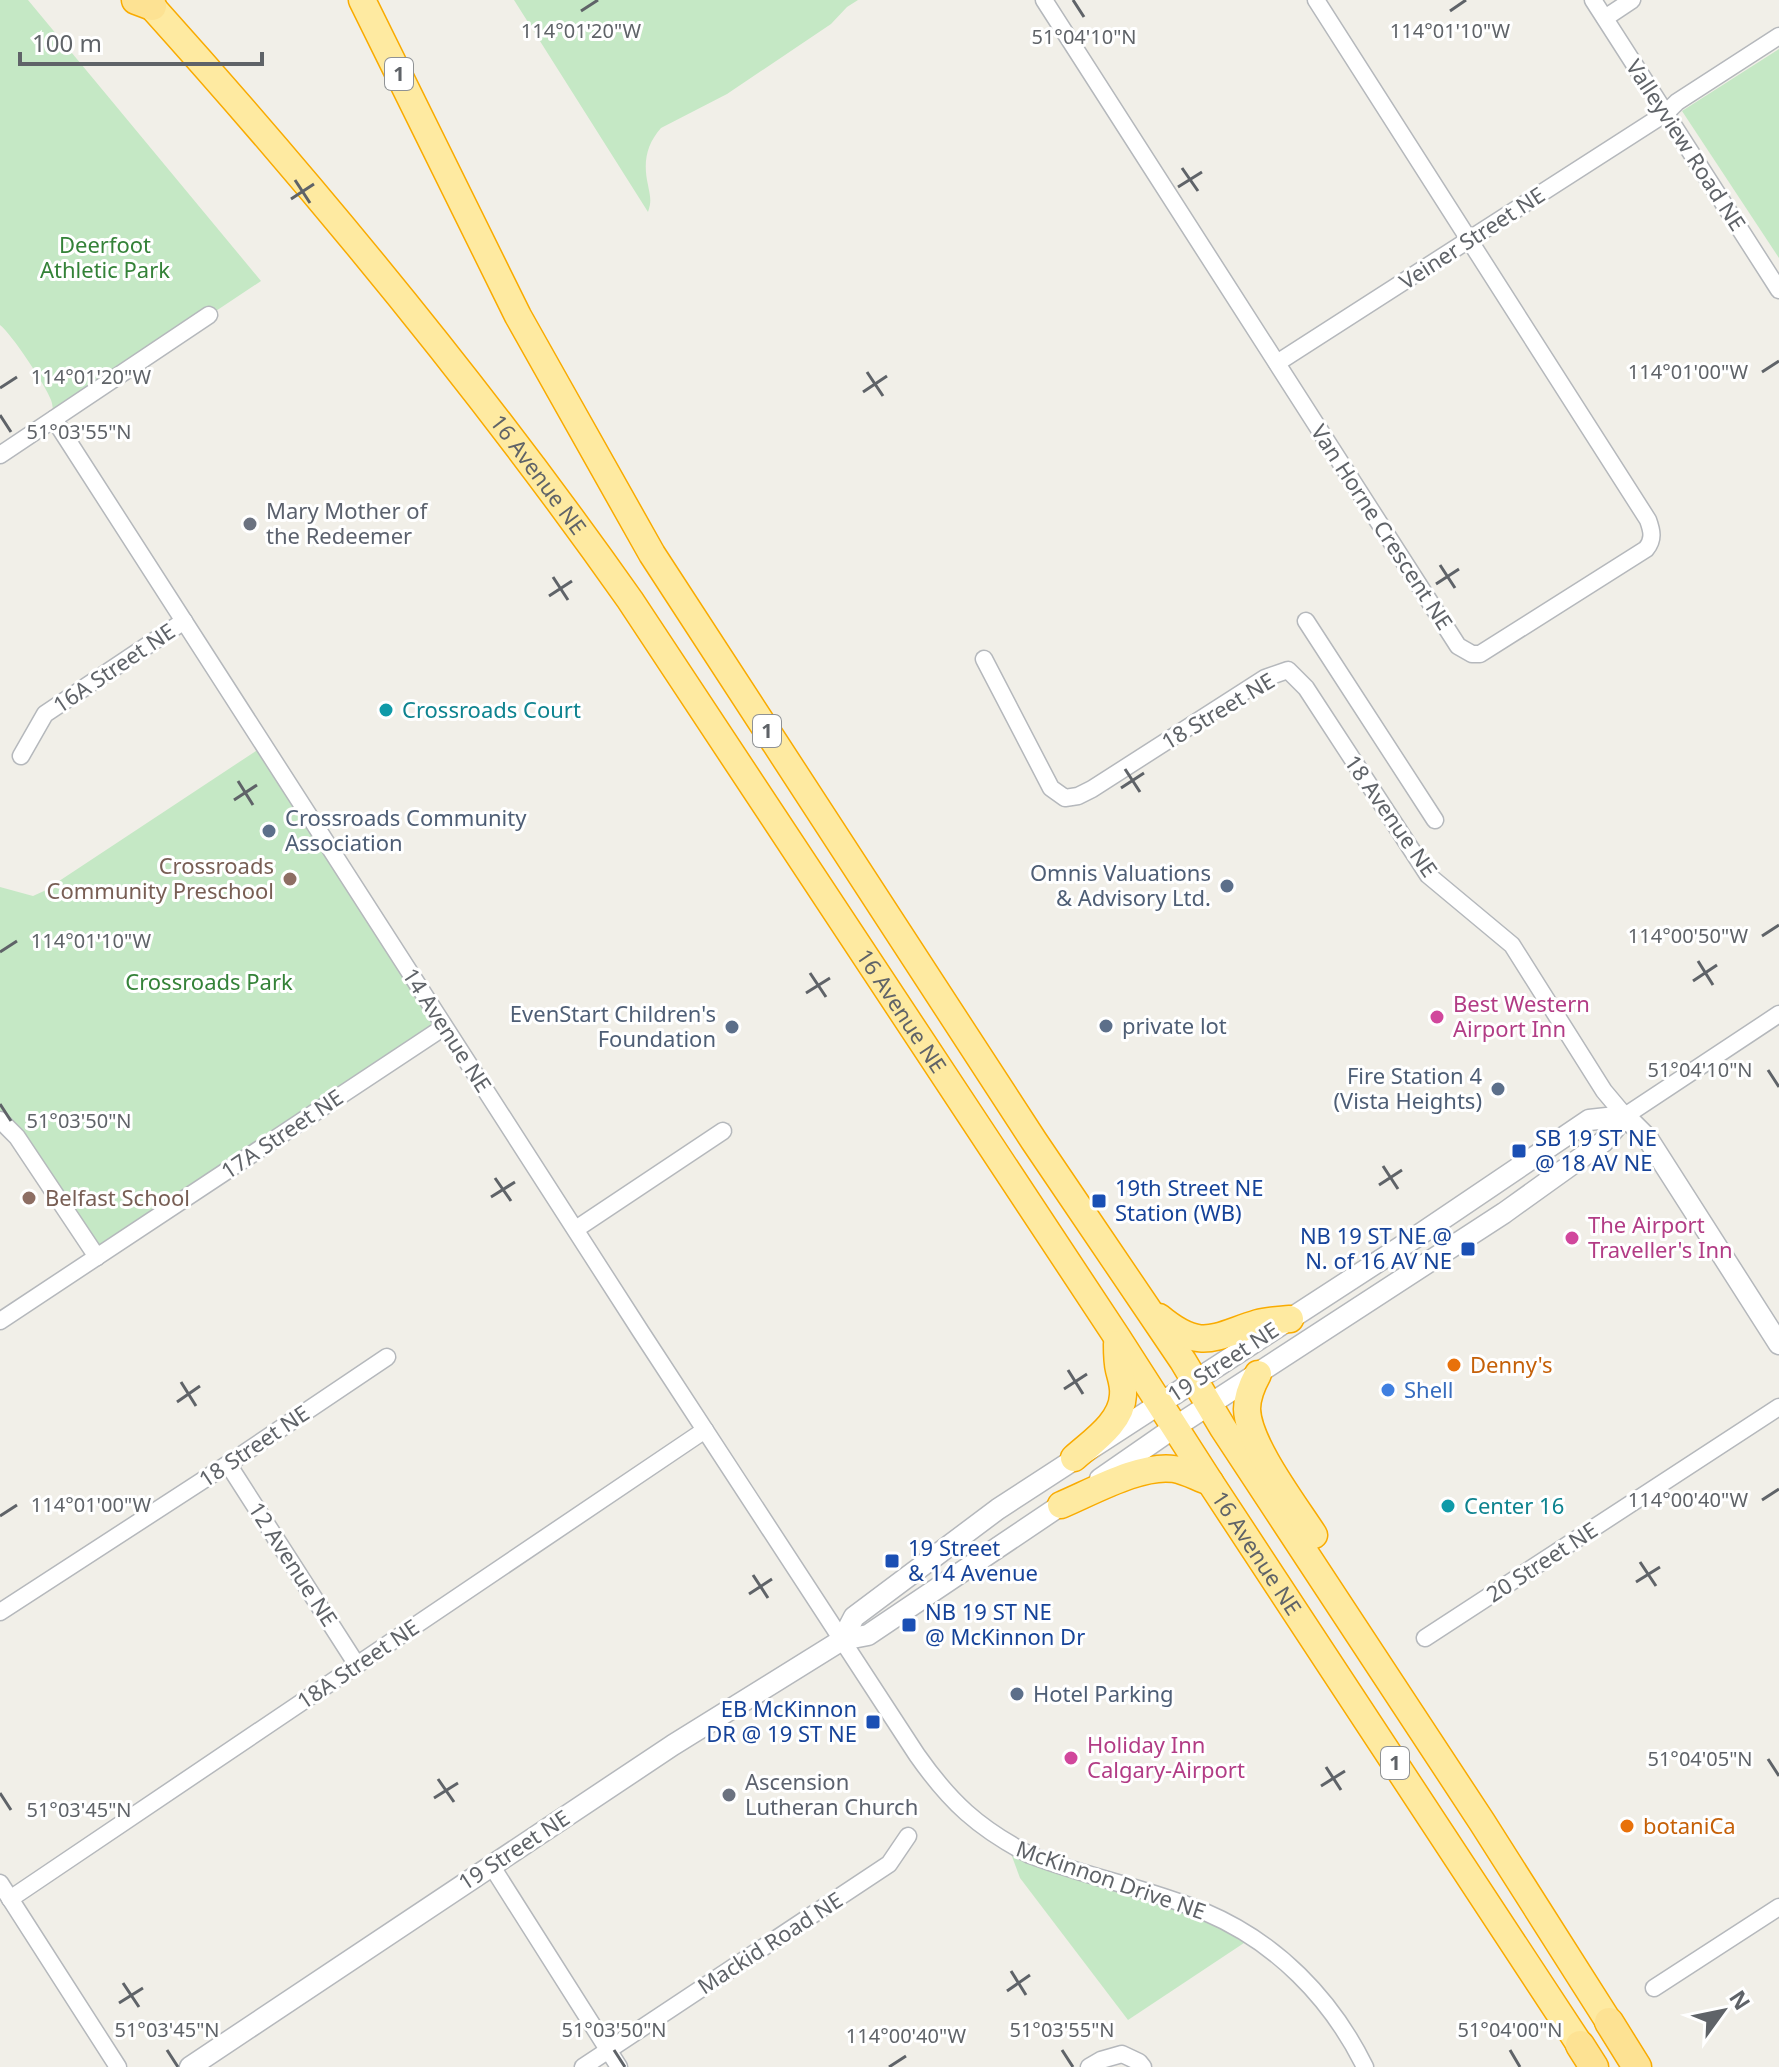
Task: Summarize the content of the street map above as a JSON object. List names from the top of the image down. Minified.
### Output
{"streets":{"highway":["1","16 Avenue NE"],"street":["Valleyview Road NE","Veiner Street NE","Van Horne Crescent NE","16A Street NE","18 Street NE","18 Avenue NE","14 Avenue NE","17A Street NE","19 Street NE","20 Street NE","12 Avenue NE","18A Street NE","McKinnon Drive NE","Mackid Road NE"]},"crossings":[["Valleyview Road NE","Veiner Street NE"],["Veiner Street NE","Van Horne Crescent NE"],["16 Avenue NE","19 Street NE"],["16A Street NE","14 Avenue NE"],["18 Street NE","18 Avenue NE"],["18 Street NE","12 Avenue NE"],["18 Avenue NE","19 Street NE"],["14 Avenue NE","17A Street NE"],["14 Avenue NE","19 Street NE"],["14 Avenue NE","18A Street NE"],["14 Avenue NE","McKinnon Drive NE"],["19 Street NE","McKinnon Drive NE"],["12 Avenue NE","18A Street NE"]],"parks":["Deerfoot Athletic Park","Crossroads Park"],"places":{"other":["Mary Mother of the Redeemer","Crossroads Court","Crossroads Community Association","Crossroads Community Preschool","Omnis Valuations & Advisory Ltd.","Best Western Airport Inn","private lot","EvenStart Children's Foundation","Fire Station 4 (Vista Heights)","Belfast School","The Airport Traveller's Inn","Denny's","Shell","Center 16","Hotel Parking","Holiday Inn Calgary-Airport","Ascension Lutheran Church","botaniCa"],"transit":["SB 19 ST NE @ 18 AV NE","19th Street NE Station (WB)","NB 19 ST NE @ N. of 16 AV NE","19 Street & 14 Avenue","NB 19 ST NE @ McKinnon Dr","EB McKinnon DR @ 19 ST NE"]},"scale_bar":"100 m","north":"top right","coordinates":["114°01'20\"W","114°01'10\"W","51°04'10\"N","114°01'00\"W","51°03'55\"N","114°00'50\"W","51°03'50\"N","114°00'40\"W","51°04'05\"N","51°03'45\"N","51°04'00\"N"]}
